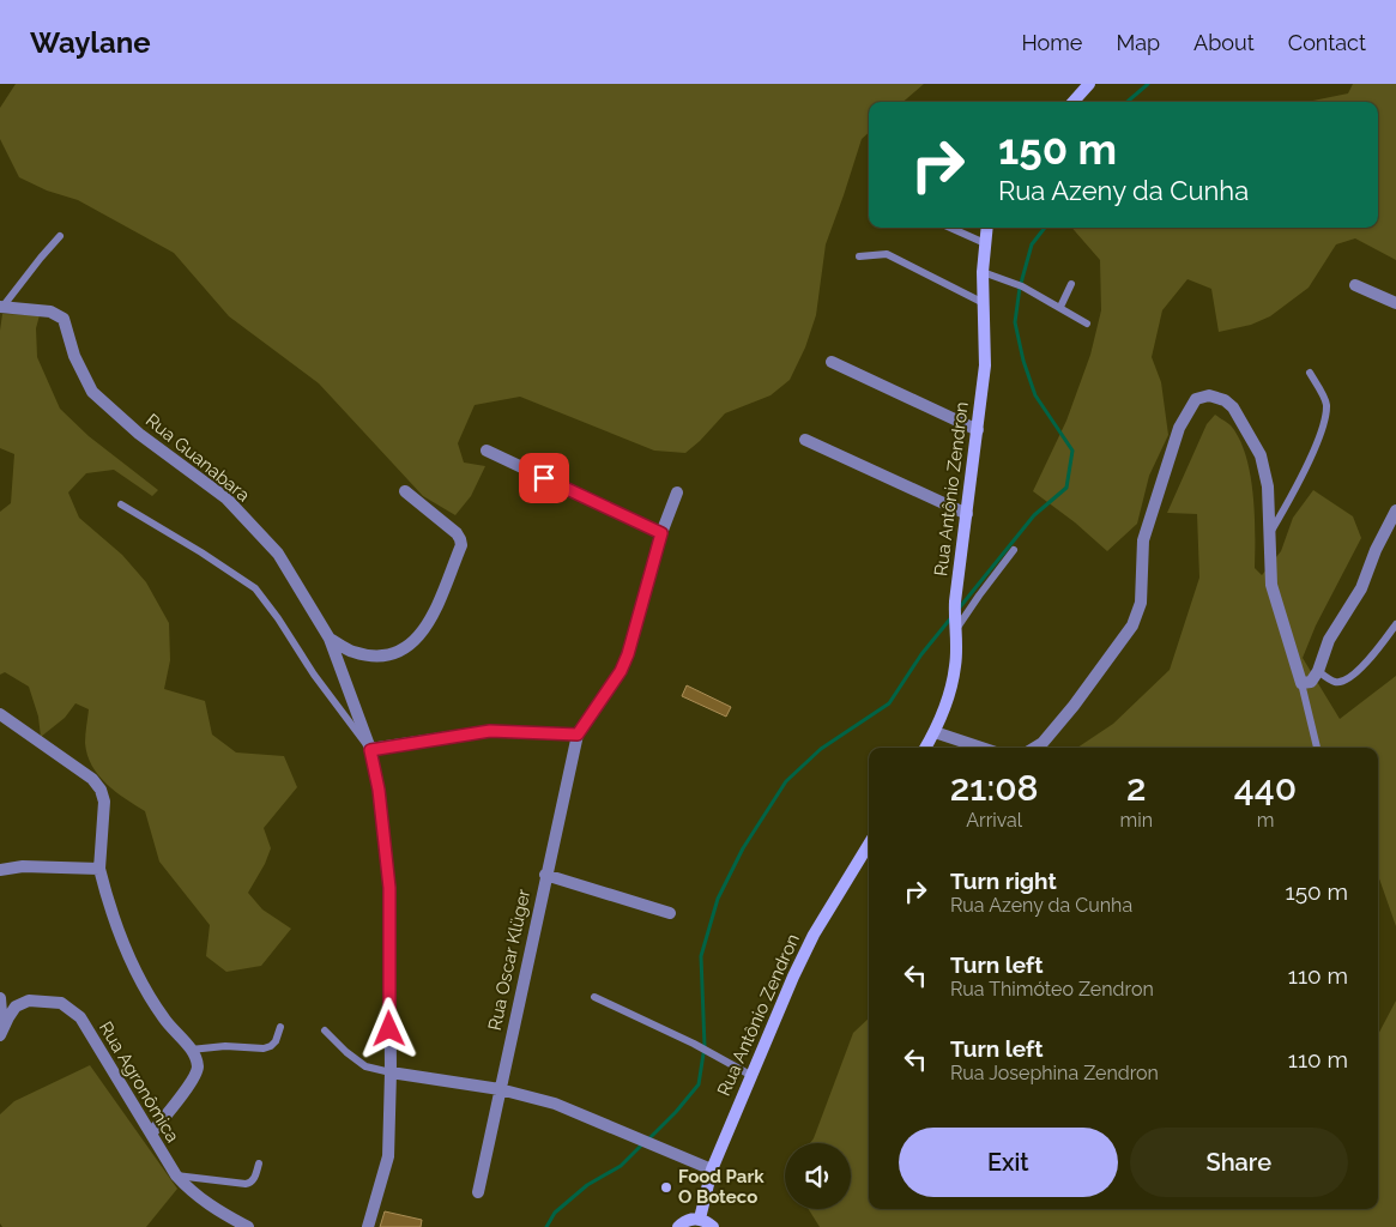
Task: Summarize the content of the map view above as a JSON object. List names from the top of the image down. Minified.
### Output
{"streets":{"street":["Rua Guanabara","Rua Antônio Zendron","Rua Oscar Klüger","Rua Agronômica"]},"places":["Food Park O Boteco"],"page":{"header":"Waylane","nav":["Home","Map","About","Contact"],"turn":["150 m","Rua Azeny da Cunha"],"eta":["21:08","Arrival","2","min","440","m"],"list":[{"name":"Turn right","note":"Rua Azeny da Cunha","value":"150 m"},{"name":"Turn left","note":"Rua Thimóteo Zendron","value":"110 m"},{"name":"Turn left","note":"Rua Josephina Zendron","value":"110 m"}],"buttons":["Exit","Share"]}}
